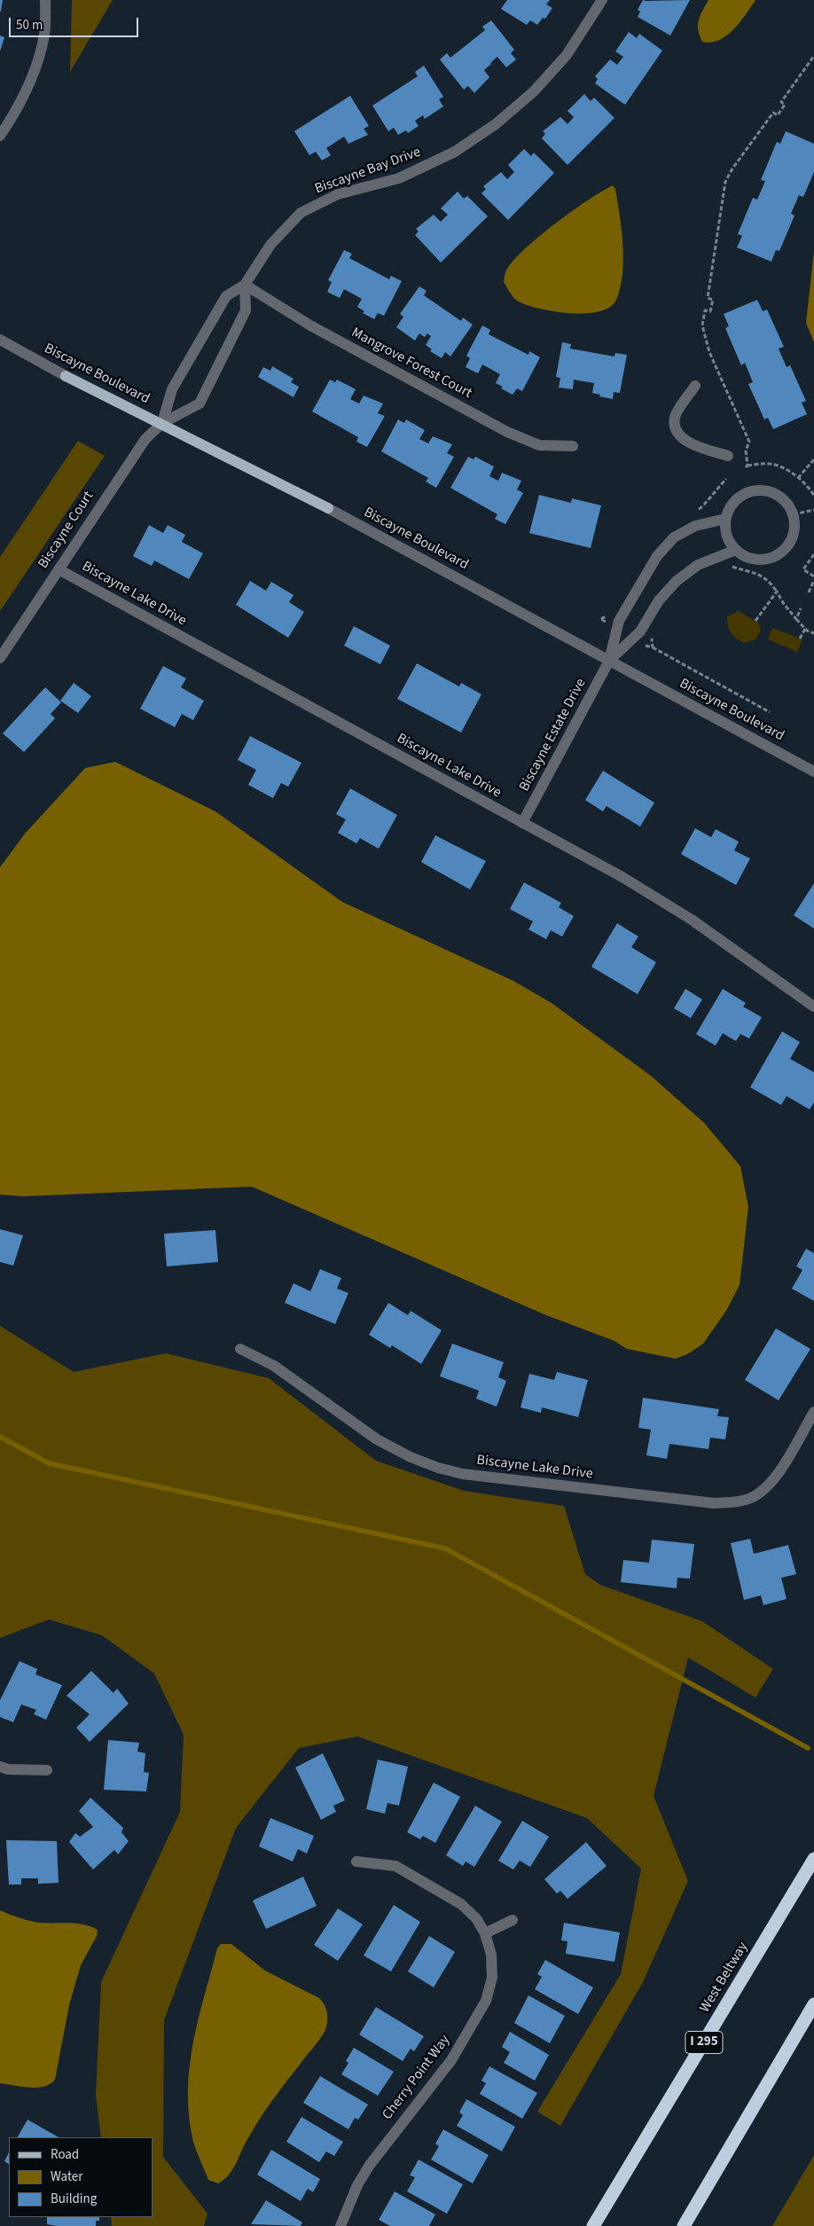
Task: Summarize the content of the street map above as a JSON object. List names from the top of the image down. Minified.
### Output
{"streets":{"highway":["West Beltway","I 295"],"main road":["Biscayne Boulevard"],"street":["Biscayne Bay Drive","Mangrove Forest Court","Biscayne Court","Biscayne Lake Drive","Biscayne Estate Drive","Cherry Point Way"]},"crossings":[["Biscayne Bay Drive","Mangrove Forest Court"],["Biscayne Bay Drive","Biscayne Boulevard"],["Biscayne Bay Drive","Biscayne Court"],["Biscayne Boulevard","Biscayne Court"],["Biscayne Boulevard","Biscayne Estate Drive"],["Biscayne Court","Biscayne Lake Drive"],["Biscayne Lake Drive","Biscayne Estate Drive"]],"legend":["Road","Water","Building"],"scale_bar":"50 m"}
